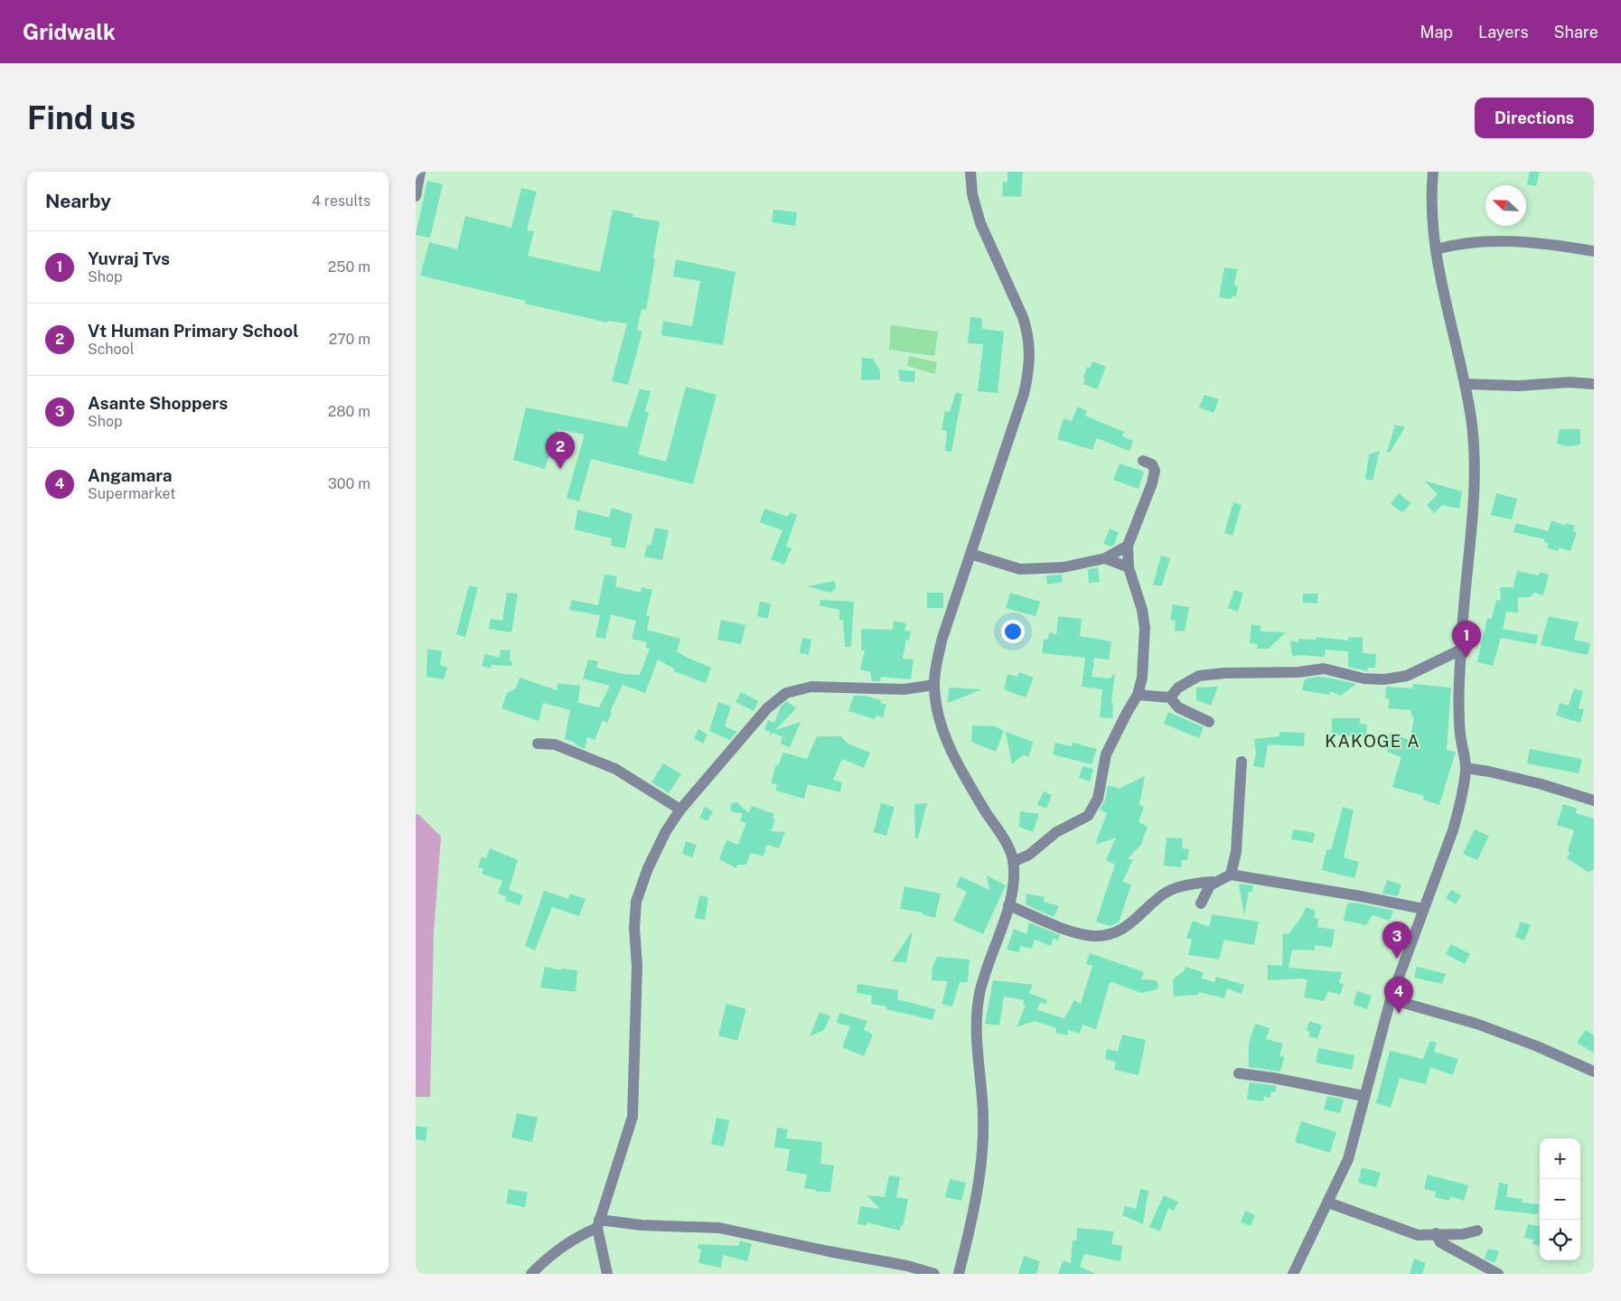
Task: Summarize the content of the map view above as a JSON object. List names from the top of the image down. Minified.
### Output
{"districts":["KAKOGE A"],"north":"top left","page":{"header":"Gridwalk","nav":["Map","Layers","Share"],"buttons":"Directions","title":"Find us","heading":["Nearby","4 results"],"list":[{"mark":"1","name":"Yuvraj Tvs","note":"Shop","value":"250 m"},{"mark":"2","name":"Vt Human Primary School","note":"School","value":"270 m"},{"mark":"3","name":"Asante Shoppers","note":"Shop","value":"280 m"},{"mark":"4","name":"Angamara","note":"Supermarket","value":"300 m"}],"pins":["2","1","3","4"],"map_buttons":["+","−"]}}
